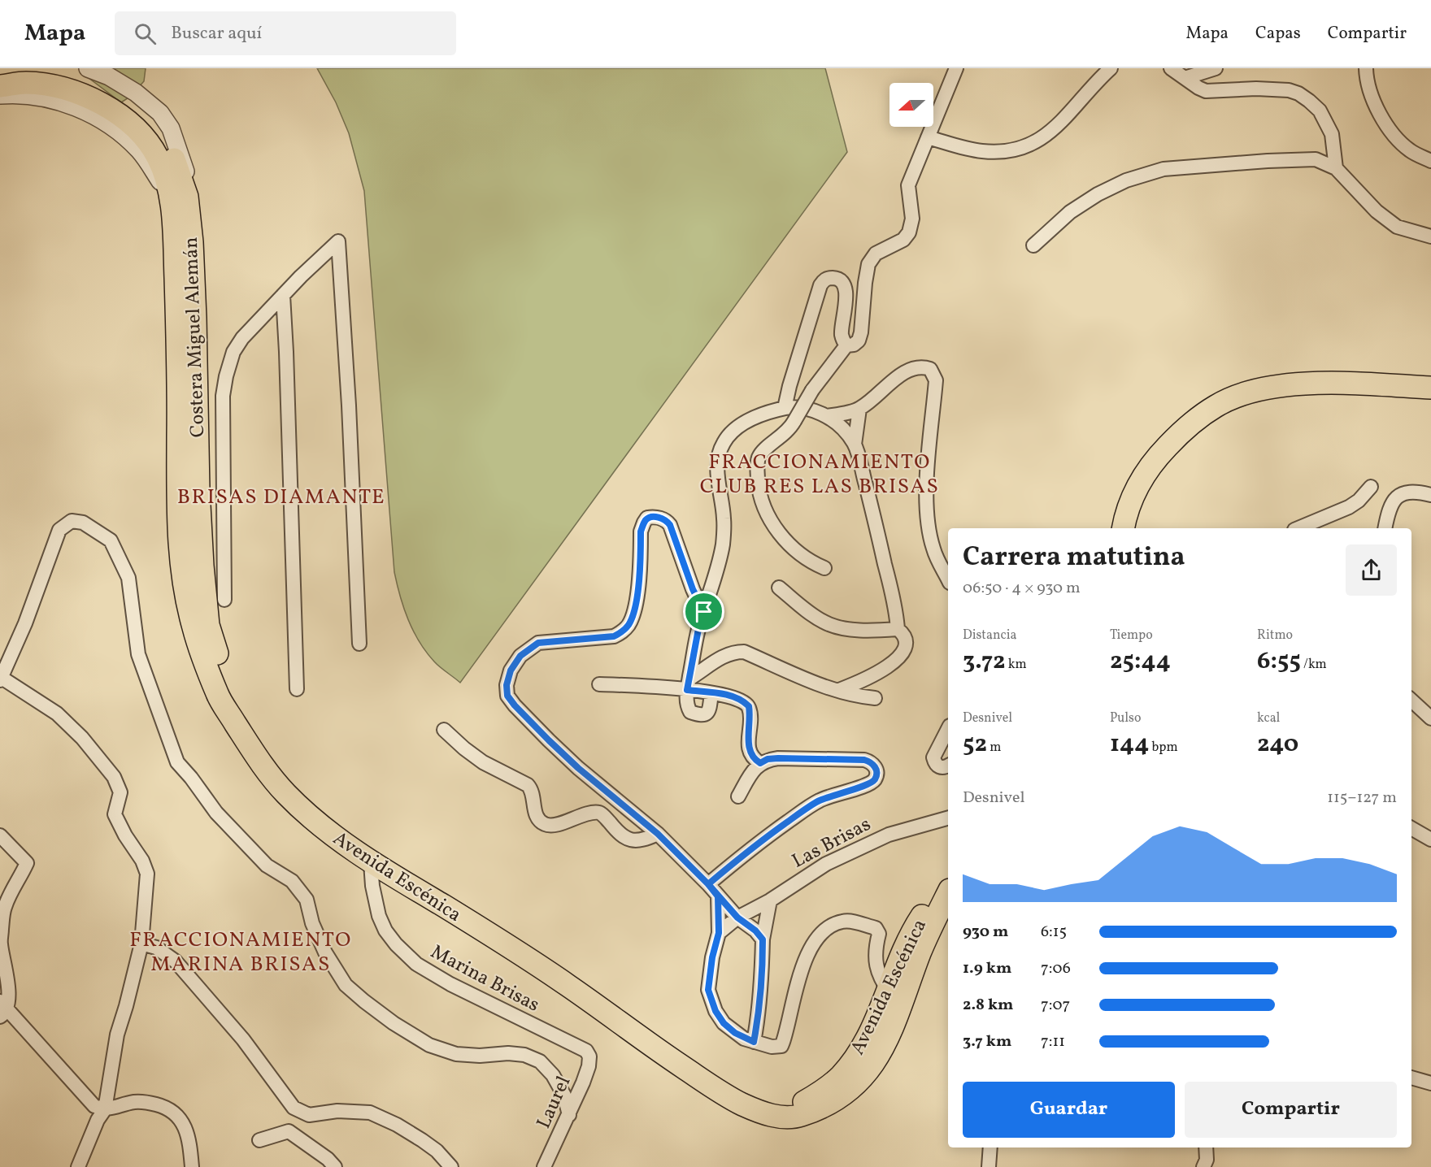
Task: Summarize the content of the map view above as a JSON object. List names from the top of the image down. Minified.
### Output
{"streets":{"main road":["Costera Miguel Alemán","Avenida Escénica"],"street":["Las Brisas","Marina Brisas","Laurel"]},"crossings":[["Costera Miguel Alemán","Avenida Escénica"],["Avenida Escénica","Marina Brisas"],["Marina Brisas","Laurel"]],"districts":["FRACCIONAMIENTO CLUB RES LAS BRISAS","BRISAS DIAMANTE","FRACCIONAMIENTO MARINA BRISAS"],"north":"left","page":{"header":"Mapa","search":"Buscar aquí","nav":["Mapa","Capas","Compartir"],"heading":["Carrera matutina","06:50 · 4 × 930 m"],"stats":[["Distancia","3.72 km"],["Tiempo","25:44"],["Ritmo","6:55 /km"],["Desnivel","52 m"],["Pulso","144 bpm"],["kcal","240"]],"chart":["Desnivel","115–127 m"],"list":[{"name":"930 m","note":"6:15"},{"name":"1.9 km","note":"7:06"},{"name":"2.8 km","note":"7:07"},{"name":"3.7 km","note":"7:11"}],"buttons":["Guardar","Compartir"]}}
